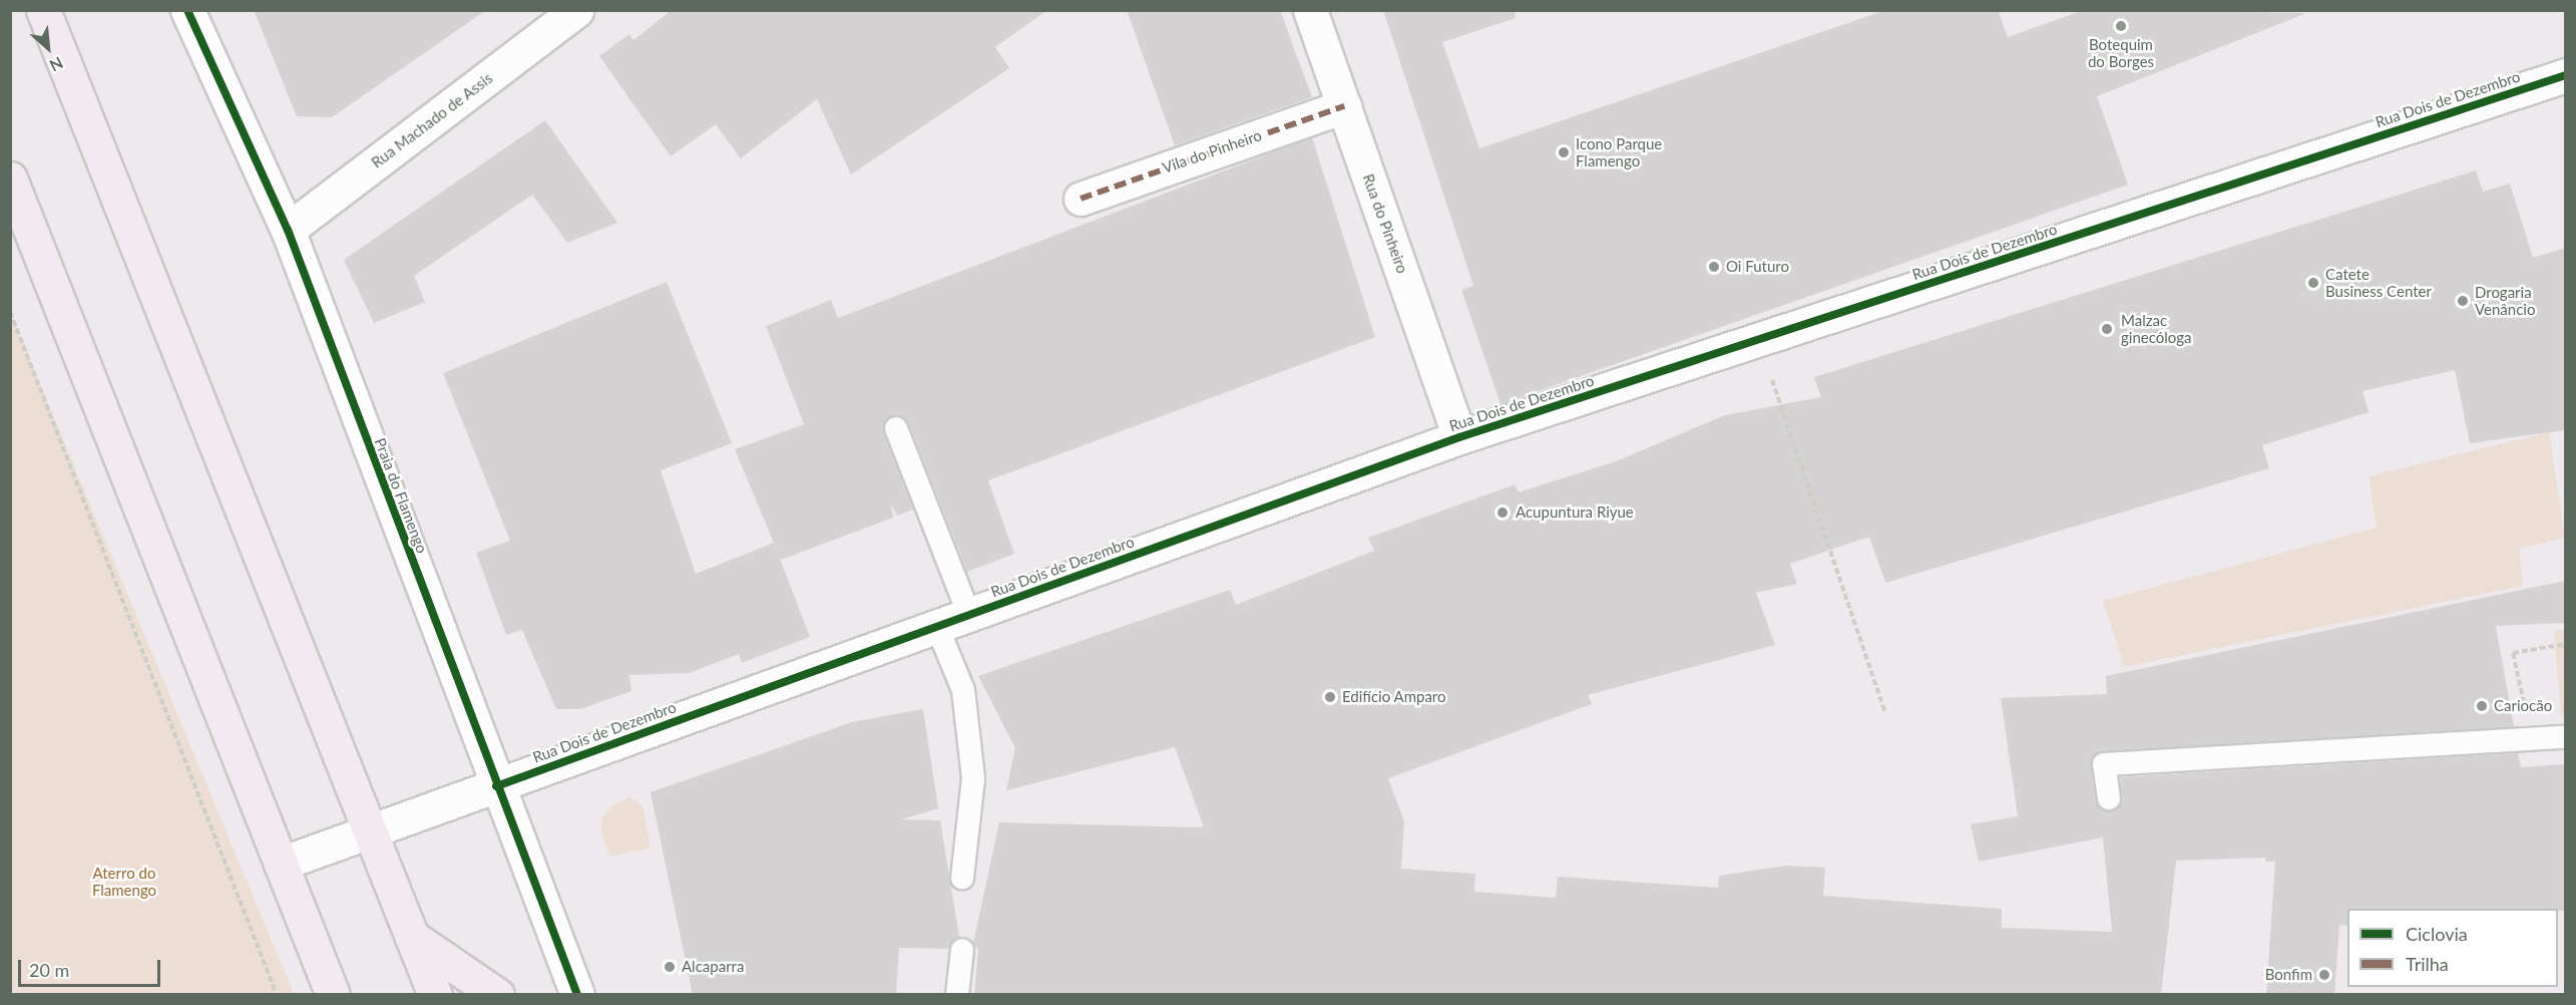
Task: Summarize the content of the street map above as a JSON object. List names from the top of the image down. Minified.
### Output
{"streets":{"street":["Rua Dois de Dezembro","Rua Machado de Assis","Vila do Pinheiro","Rua do Pinheiro","Praia do Flamengo"]},"crossings":[["Rua Dois de Dezembro","Rua do Pinheiro"],["Rua Dois de Dezembro","Praia do Flamengo"],["Rua Machado de Assis","Praia do Flamengo"],["Vila do Pinheiro","Rua do Pinheiro"]],"parks":["Aterro do Flamengo"],"places":["Botequim do Borges","Icono Parque Flamengo","Oi Futuro","Catete Business Center","Drogaria Venâncio","Malzac ginecóloga","Acupuntura Riyue","Edifício Amparo","Cariocão","Alcaparra","Bonfim"],"legend":["Ciclovia","Trilha"],"scale_bar":"20 m","north":"bottom right"}
